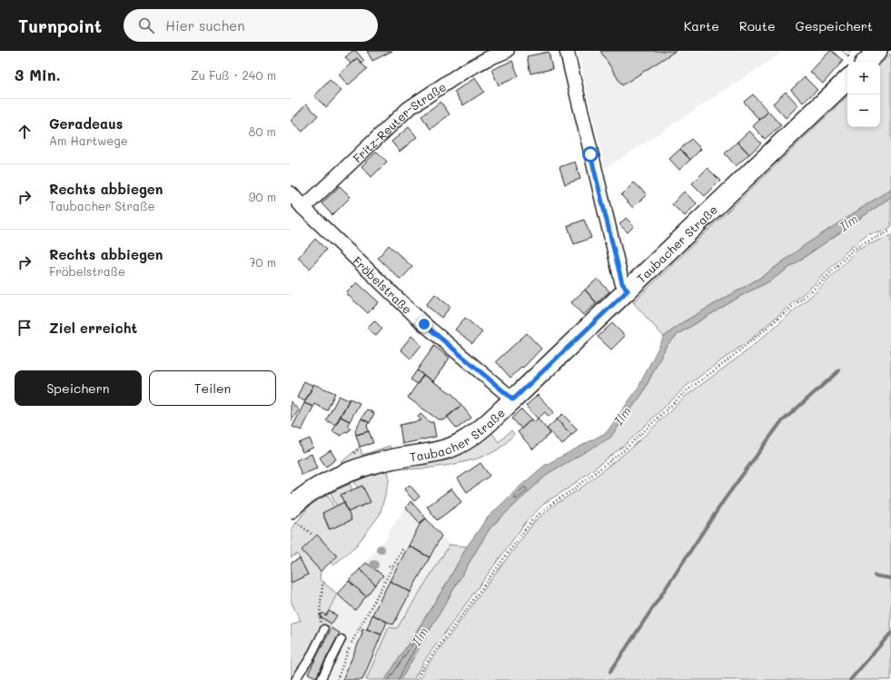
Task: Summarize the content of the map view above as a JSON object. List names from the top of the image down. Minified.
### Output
{"streets":{"street":["Fritz-Reuter-Straße","Taubacher Straße","Fröbelstraße"]},"crossings":[["Fritz-Reuter-Straße","Fröbelstraße"],["Taubacher Straße","Fröbelstraße"]],"water":["Ilm"],"page":{"header":"Turnpoint","search":"Hier suchen","nav":["Karte","Route","Gespeichert"],"heading":["3 Min.","Zu Fuß · 240 m"],"map_buttons":["+","−"],"list":[["Geradeaus","Am Hartwege","80 m"],["Rechts abbiegen","Taubacher Straße","90 m"],["Rechts abbiegen","Fröbelstraße","70 m"],"Ziel erreicht"],"buttons":["Speichern","Teilen"]}}
